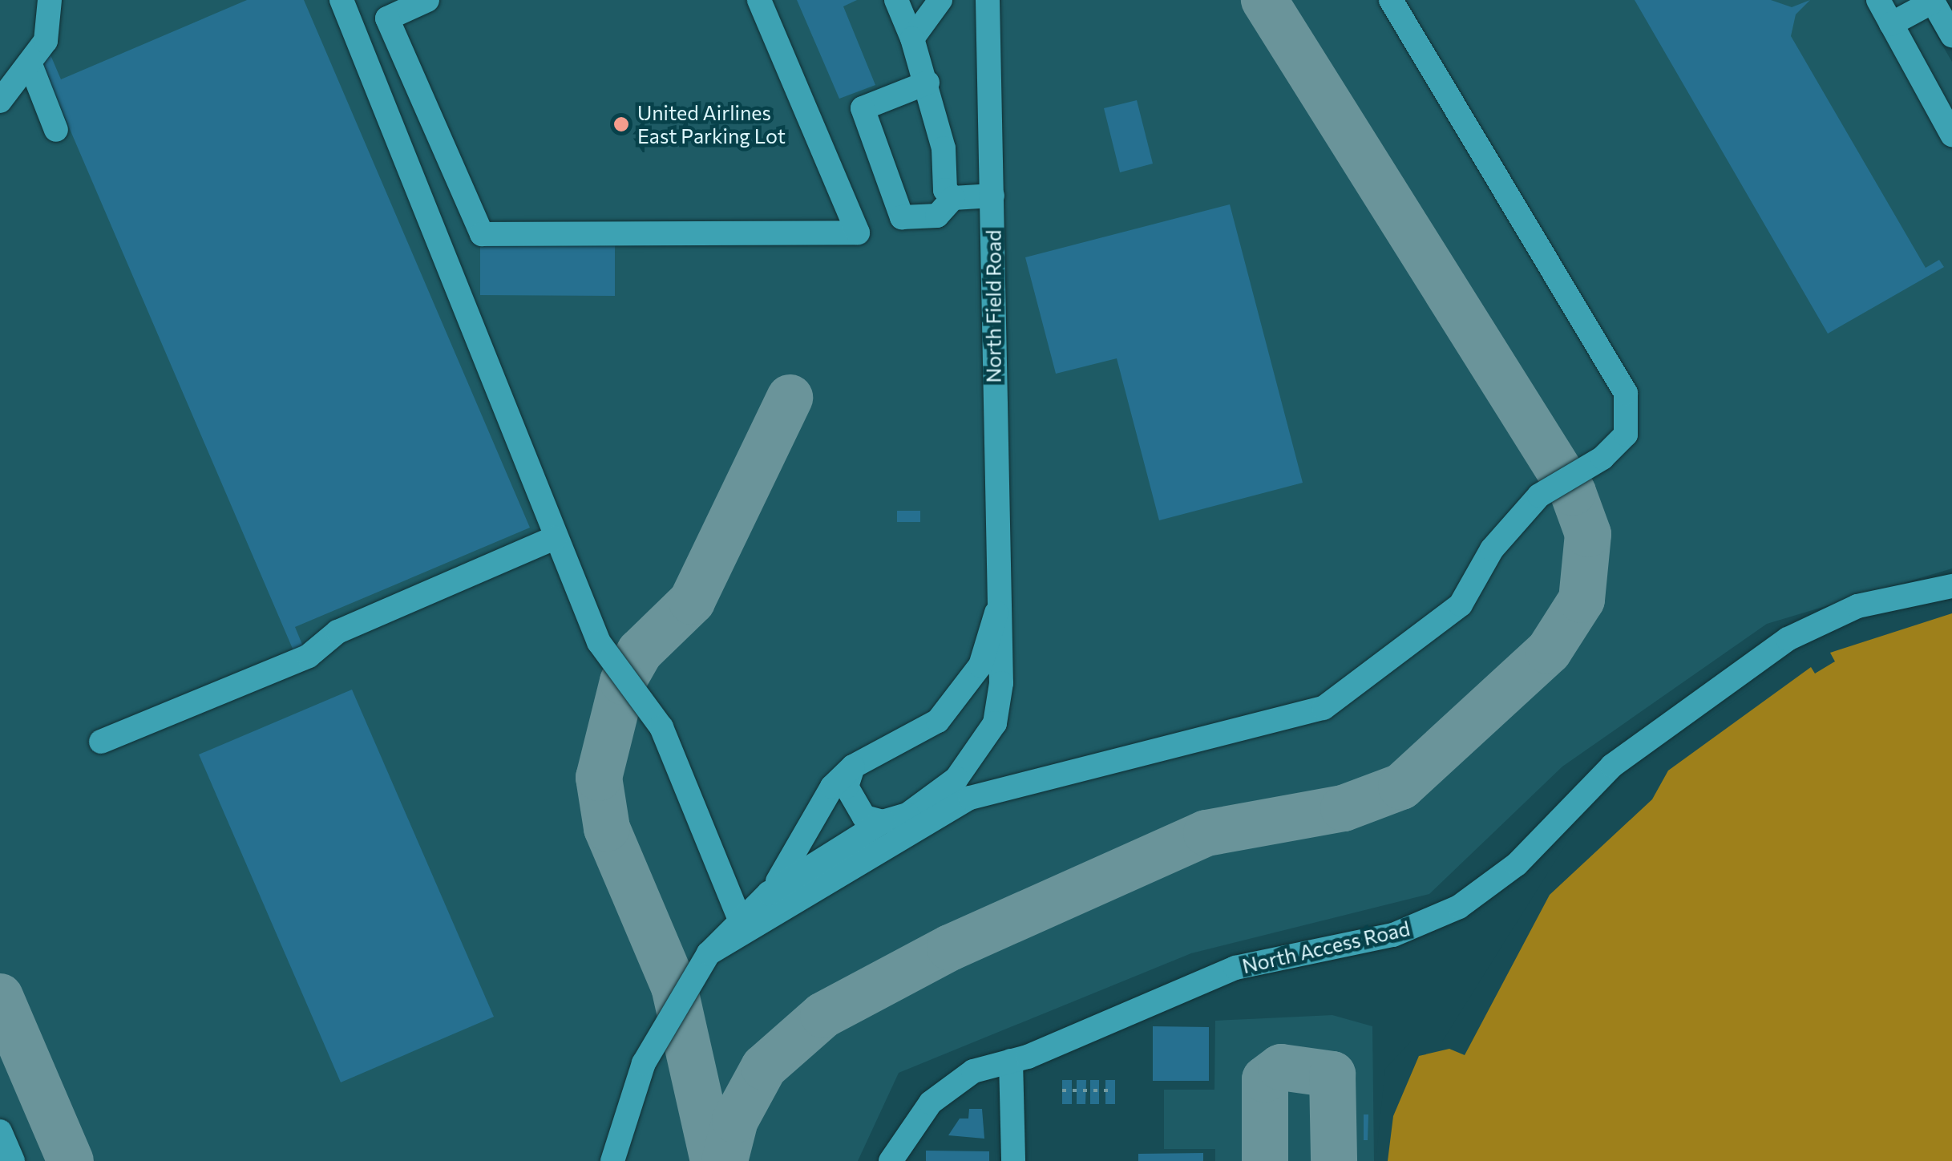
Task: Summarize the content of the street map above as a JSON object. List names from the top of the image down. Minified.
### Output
{"streets":{"street":["North Field Road","North Access Road"]},"places":["United Airlines East Parking Lot"]}
